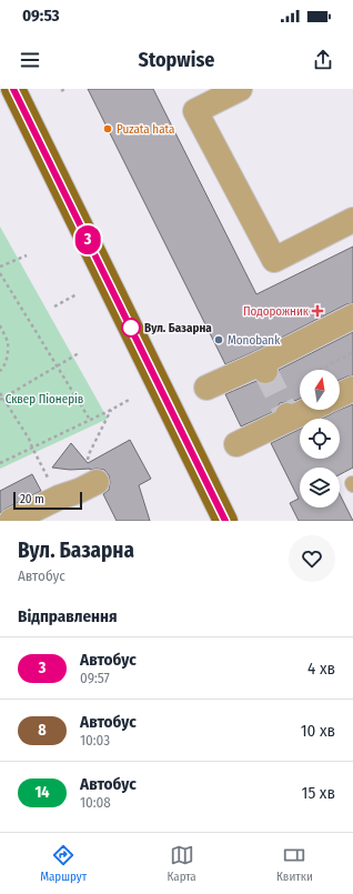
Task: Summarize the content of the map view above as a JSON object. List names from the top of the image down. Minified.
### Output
{"parks":["Сквер Піонерів"],"places":{"other":["Puzata hata","Вул. Базарна","Monobank"],"health":["Подорожник"]},"lines":["bus line 3"],"scale_bar":"20 m","north":"top","page":{"status":"09:53","header":"Stopwise","on_map":"3","scale":"20 m","heading":[["Вул. Базарна","Автобус"],"Відправлення"],"list":[{"mark":"3","name":"Автобус","note":"09:57","value":"4 хв"},{"mark":"8","name":"Автобус","note":"10:03","value":"10 хв"},{"mark":"14","name":"Автобус","note":"10:08","value":"15 хв"}],"tabs":["Маршрут","Карта","Квитки"]}}
